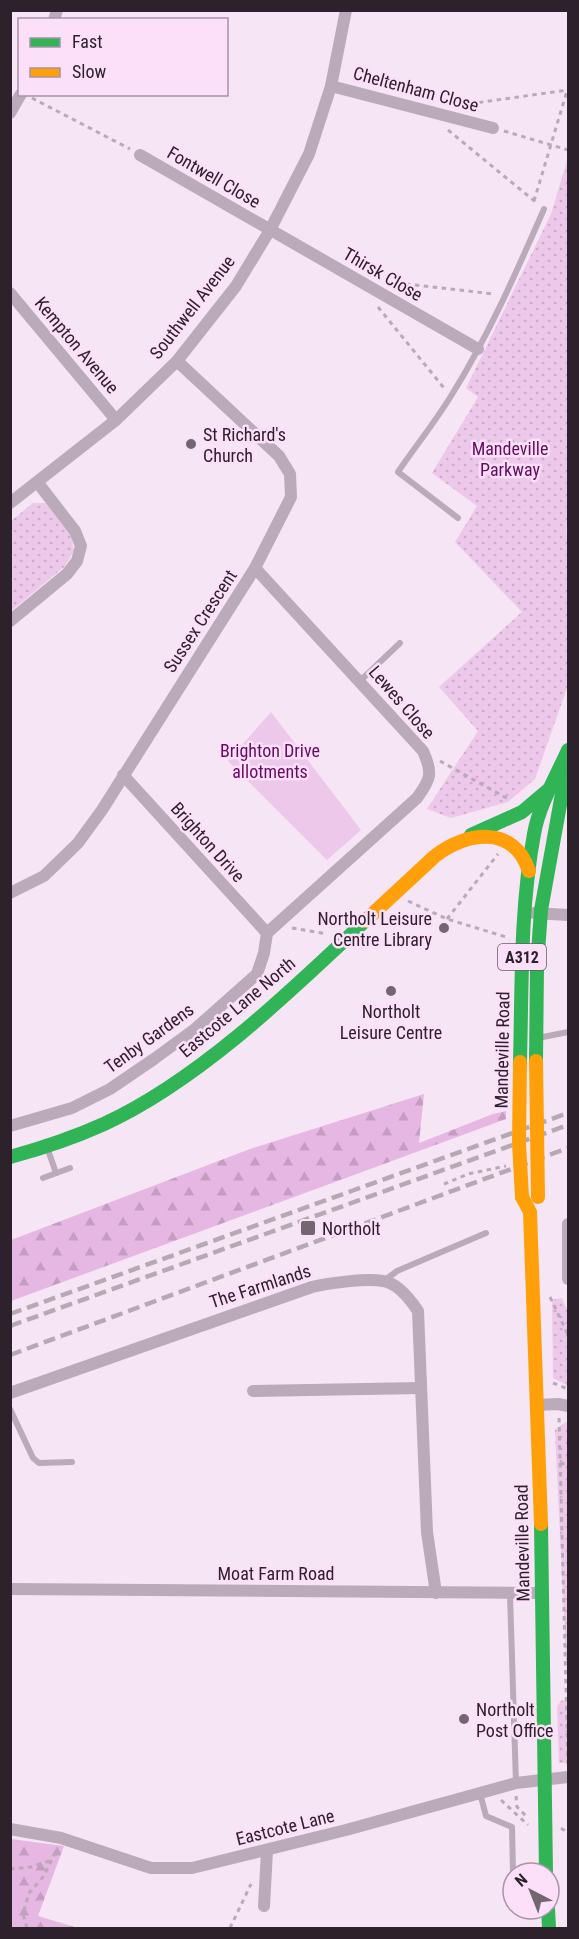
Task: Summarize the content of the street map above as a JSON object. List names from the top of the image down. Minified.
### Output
{"streets":{"main road":["A312","Eastcote Lane North","Mandeville Road"],"street":["Cheltenham Close","Fontwell Close","Thirsk Close","Southwell Avenue","Kempton Avenue","Sussex Crescent","Lewes Close","Brighton Drive","Tenby Gardens","The Farmlands","Moat Farm Road","Eastcote Lane"]},"crossings":[["Cheltenham Close","Southwell Avenue"],["Fontwell Close","Thirsk Close"],["Fontwell Close","Southwell Avenue"],["Thirsk Close","Southwell Avenue"],["Southwell Avenue","Kempton Avenue"],["Southwell Avenue","Sussex Crescent"],["Sussex Crescent","Lewes Close"],["Sussex Crescent","Brighton Drive"],["Lewes Close","Brighton Drive"],["Lewes Close","Tenby Gardens"],["Brighton Drive","Tenby Gardens"],["Eastcote Lane North","Mandeville Road"],["Mandeville Road","Moat Farm Road"],["Mandeville Road","Eastcote Lane"]],"parks":["Mandeville Parkway","Brighton Drive allotments"],"places":{"other":["St Richard's Church","Northolt Leisure Centre Library","Northolt Leisure Centre","Northolt Post Office"],"transit":["Northolt"]},"legend":["Fast","Slow"],"north":"top left"}
